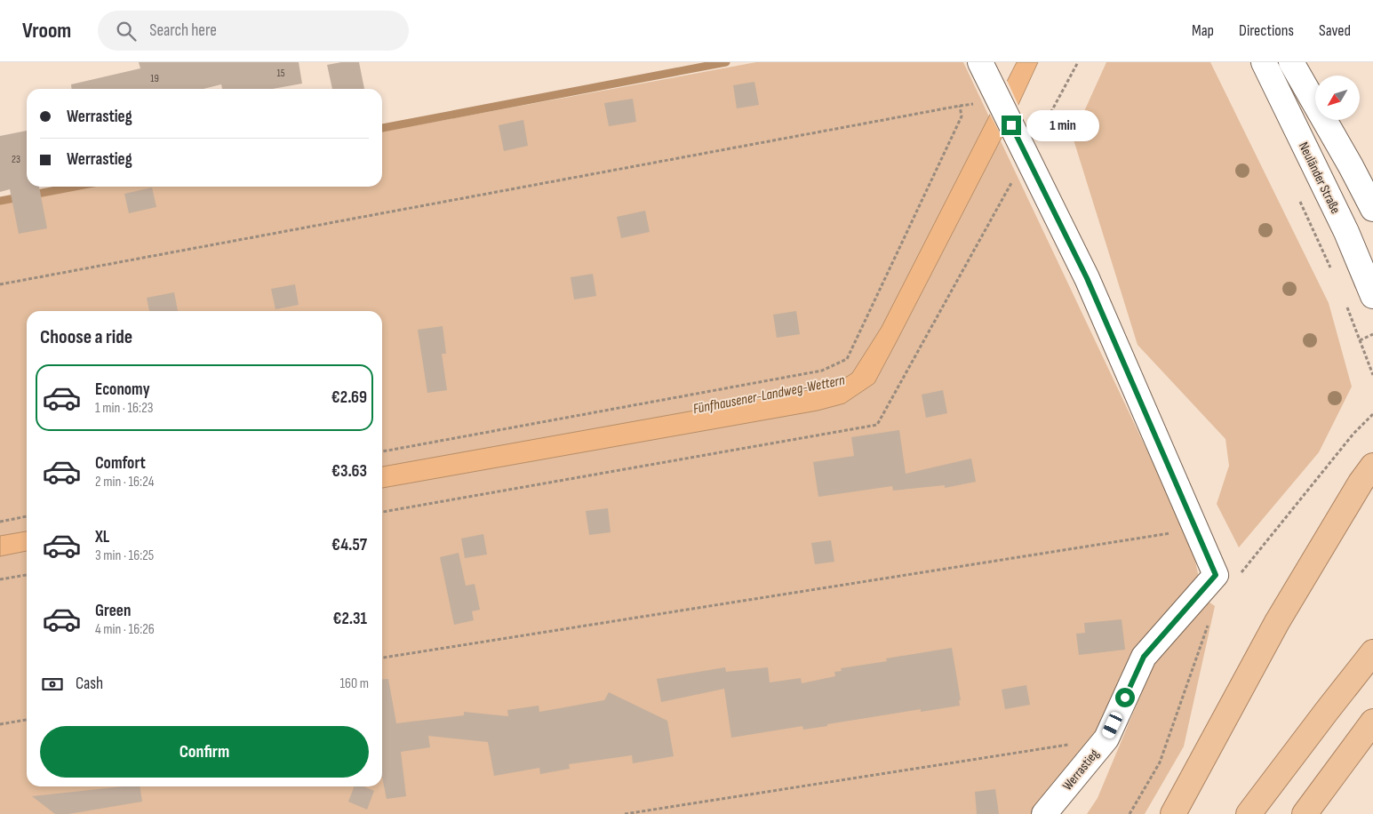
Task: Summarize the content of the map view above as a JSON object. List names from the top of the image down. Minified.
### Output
{"streets":{"street":["Neuländer Straße","Werrastieg"]},"water":["Fünfhausener-Landweg-Wettern"],"house_numbers":["15","19","23"],"north":"bottom left","page":{"header":"Vroom","search":"Search here","nav":["Map","Directions","Saved"],"banner":["Werrastieg","Werrastieg"],"bubble":"1 min","heading":"Choose a ride","list":[{"name":"Economy","note":"1 min · 16:23","value":"€2.69"},{"name":"Comfort","note":"2 min · 16:24","value":"€3.63"},{"name":"XL","note":"3 min · 16:25","value":"€4.57"},{"name":"Green","note":"4 min · 16:26","value":"€2.31"}],"pay":["Cash","160 m"],"buttons":"Confirm"}}
